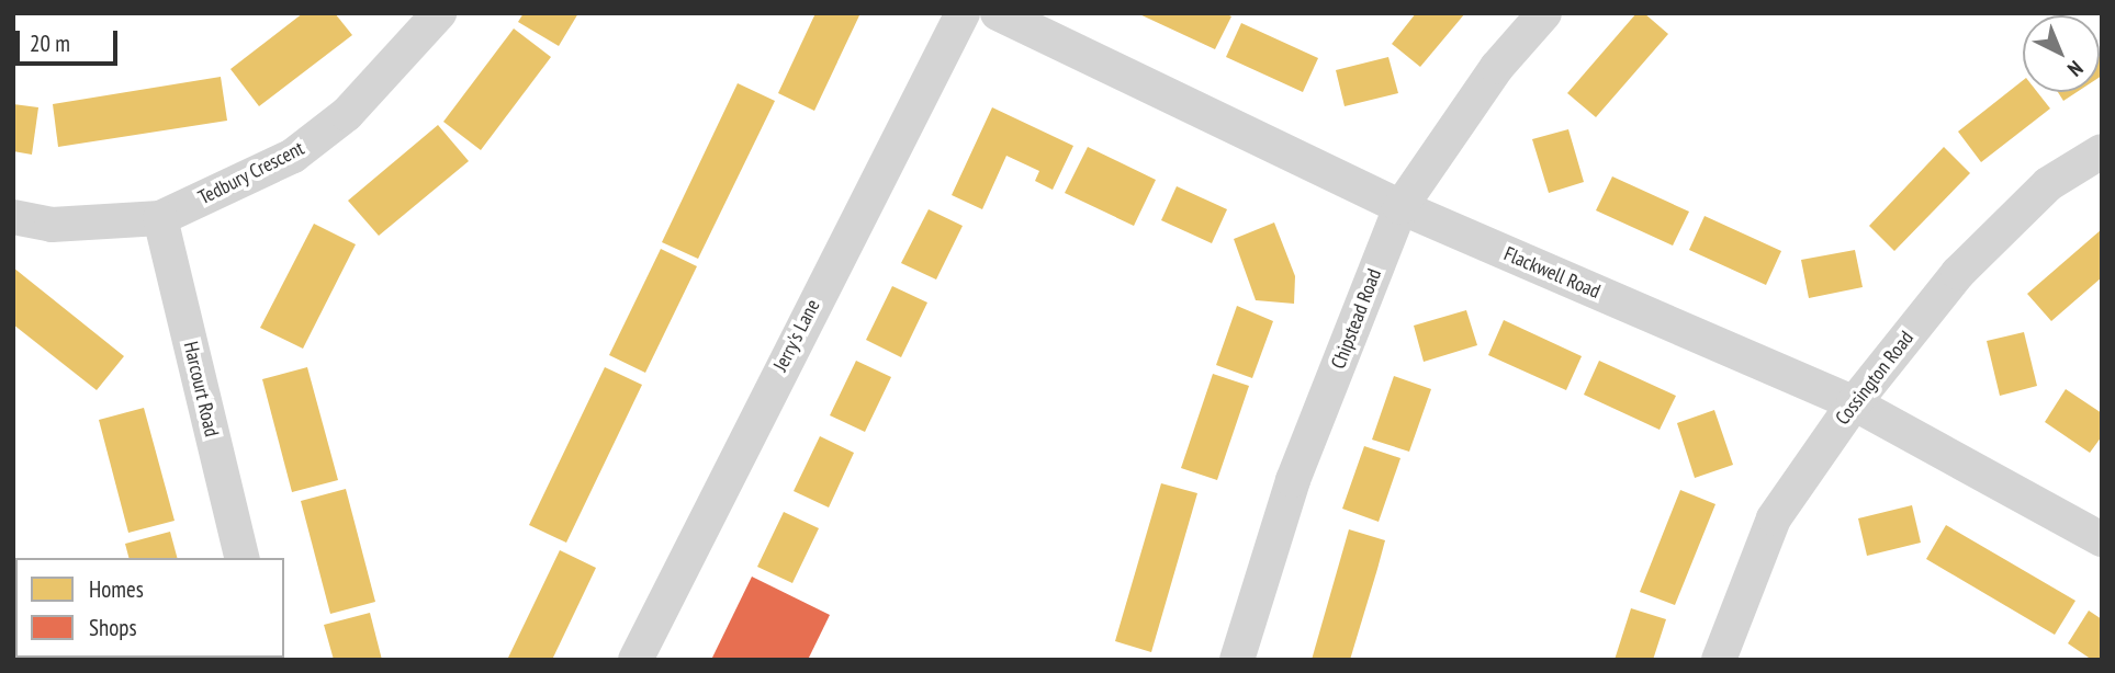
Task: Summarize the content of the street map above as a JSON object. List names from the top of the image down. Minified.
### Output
{"streets":{"street":["Tedbury Crescent","Flackwell Road","Chipstead Road","Jerry's Lane","Cossington Road","Harcourt Road"]},"crossings":[["Tedbury Crescent","Harcourt Road"],["Flackwell Road","Chipstead Road"],["Flackwell Road","Cossington Road"]],"legend":["Homes","Shops"],"scale_bar":"20 m","north":"bottom right"}
